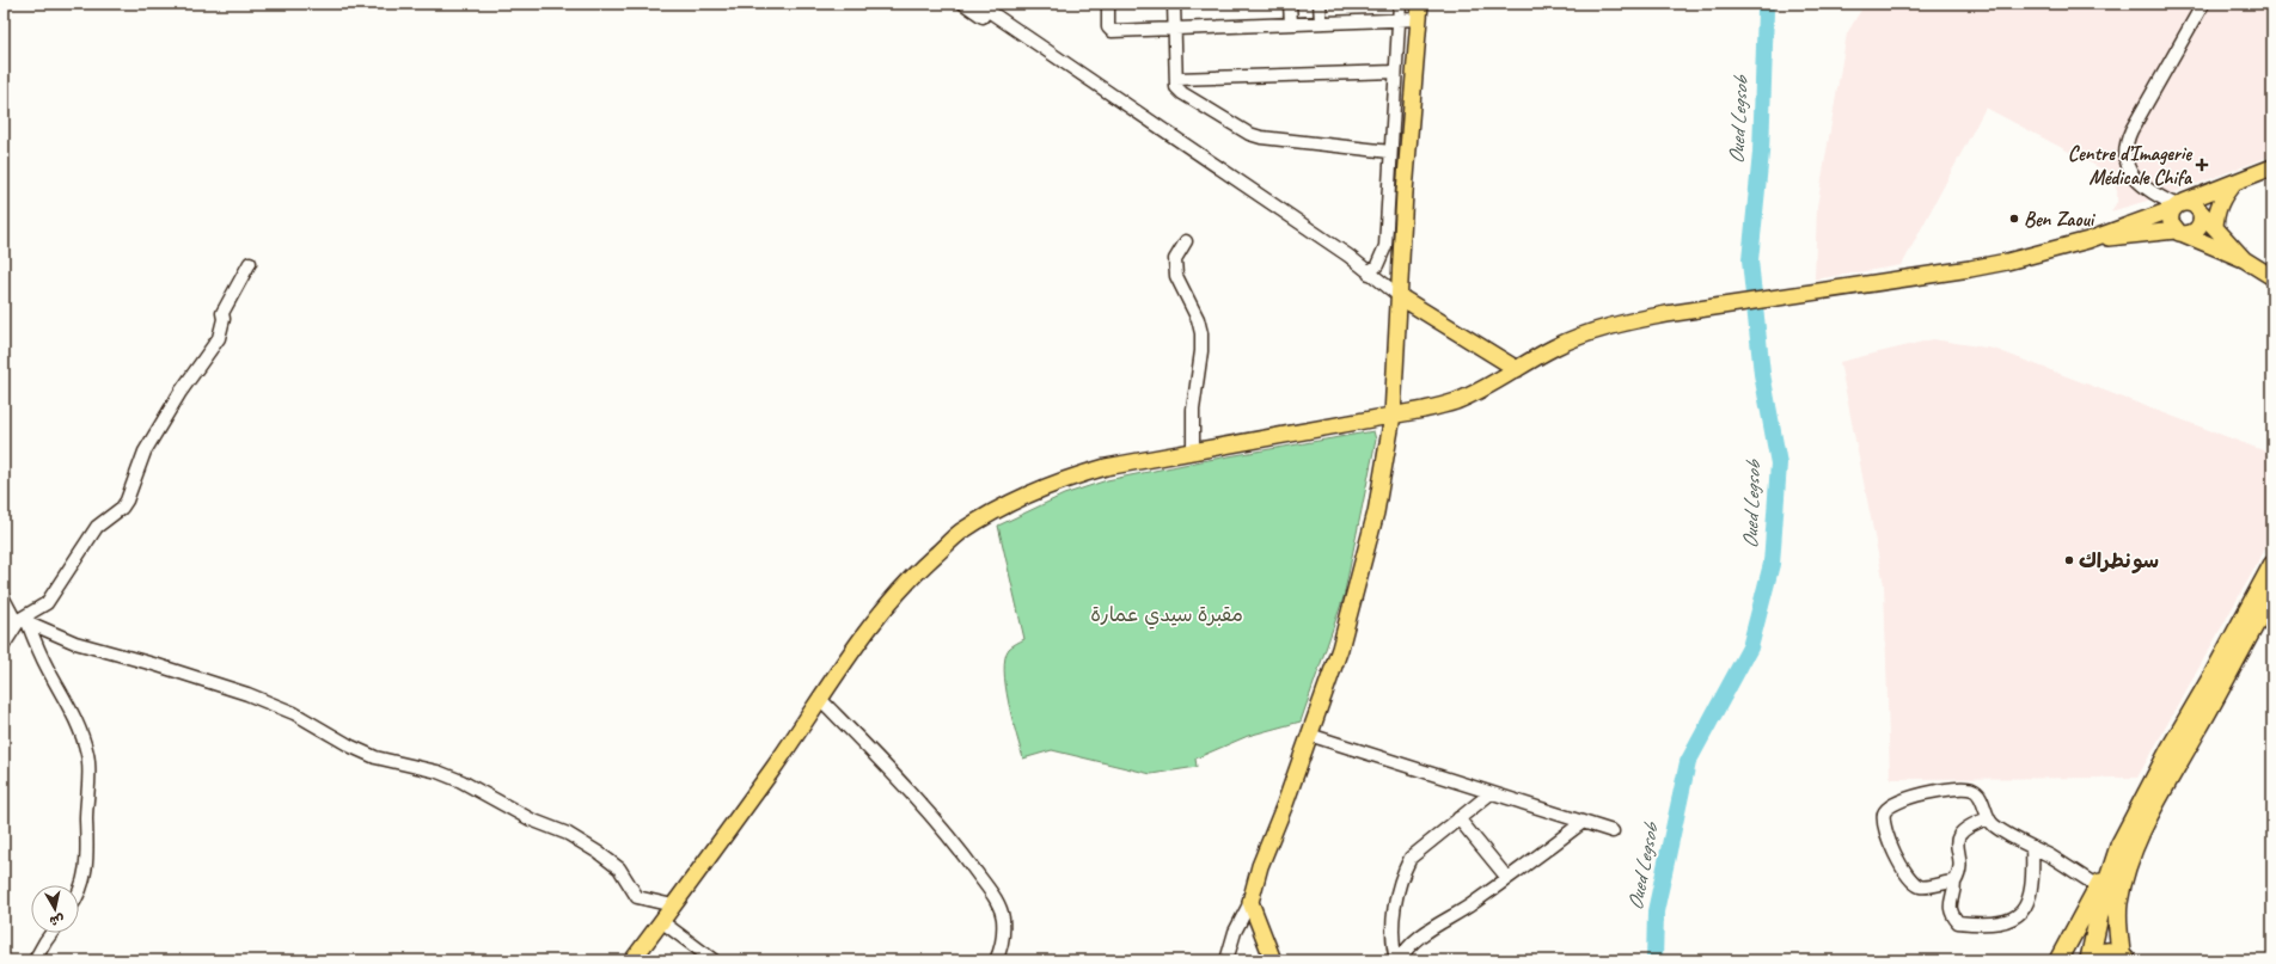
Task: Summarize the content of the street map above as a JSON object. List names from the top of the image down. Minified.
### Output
{"water":["Oued Legsob"],"parks":["مقبرة سيدي عمارة"],"places":{"health":["Centre d’Imagerie Médicale Chifa"],"other":["Ben Zaoui","سونطراك"]},"north":"bottom"}
